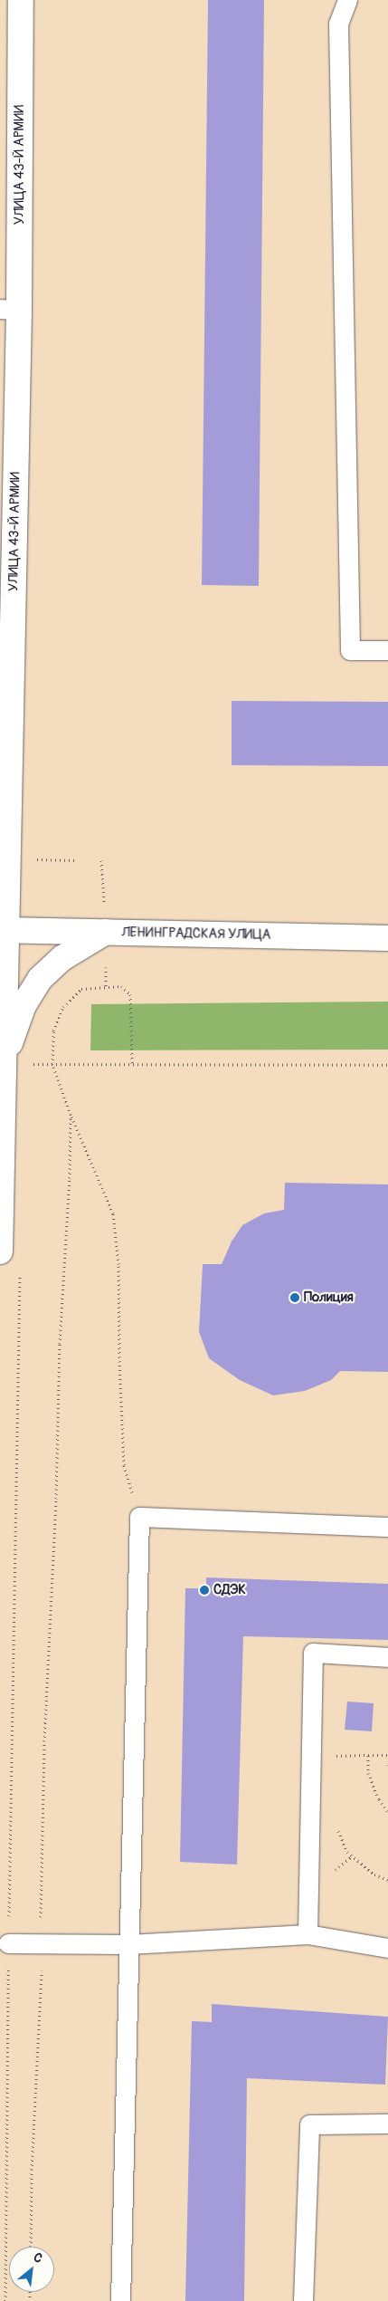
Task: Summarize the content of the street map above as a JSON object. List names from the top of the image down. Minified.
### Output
{"streets":{"street":["УЛИЦА 43-Й АРМИИ","ЛЕНИНГРАДСКАЯ УЛИЦА"]},"crossings":[["УЛИЦА 43-Й АРМИИ","ЛЕНИНГРАДСКАЯ УЛИЦА"]],"places":["Полиция","СДЭК"],"north":"top right"}
